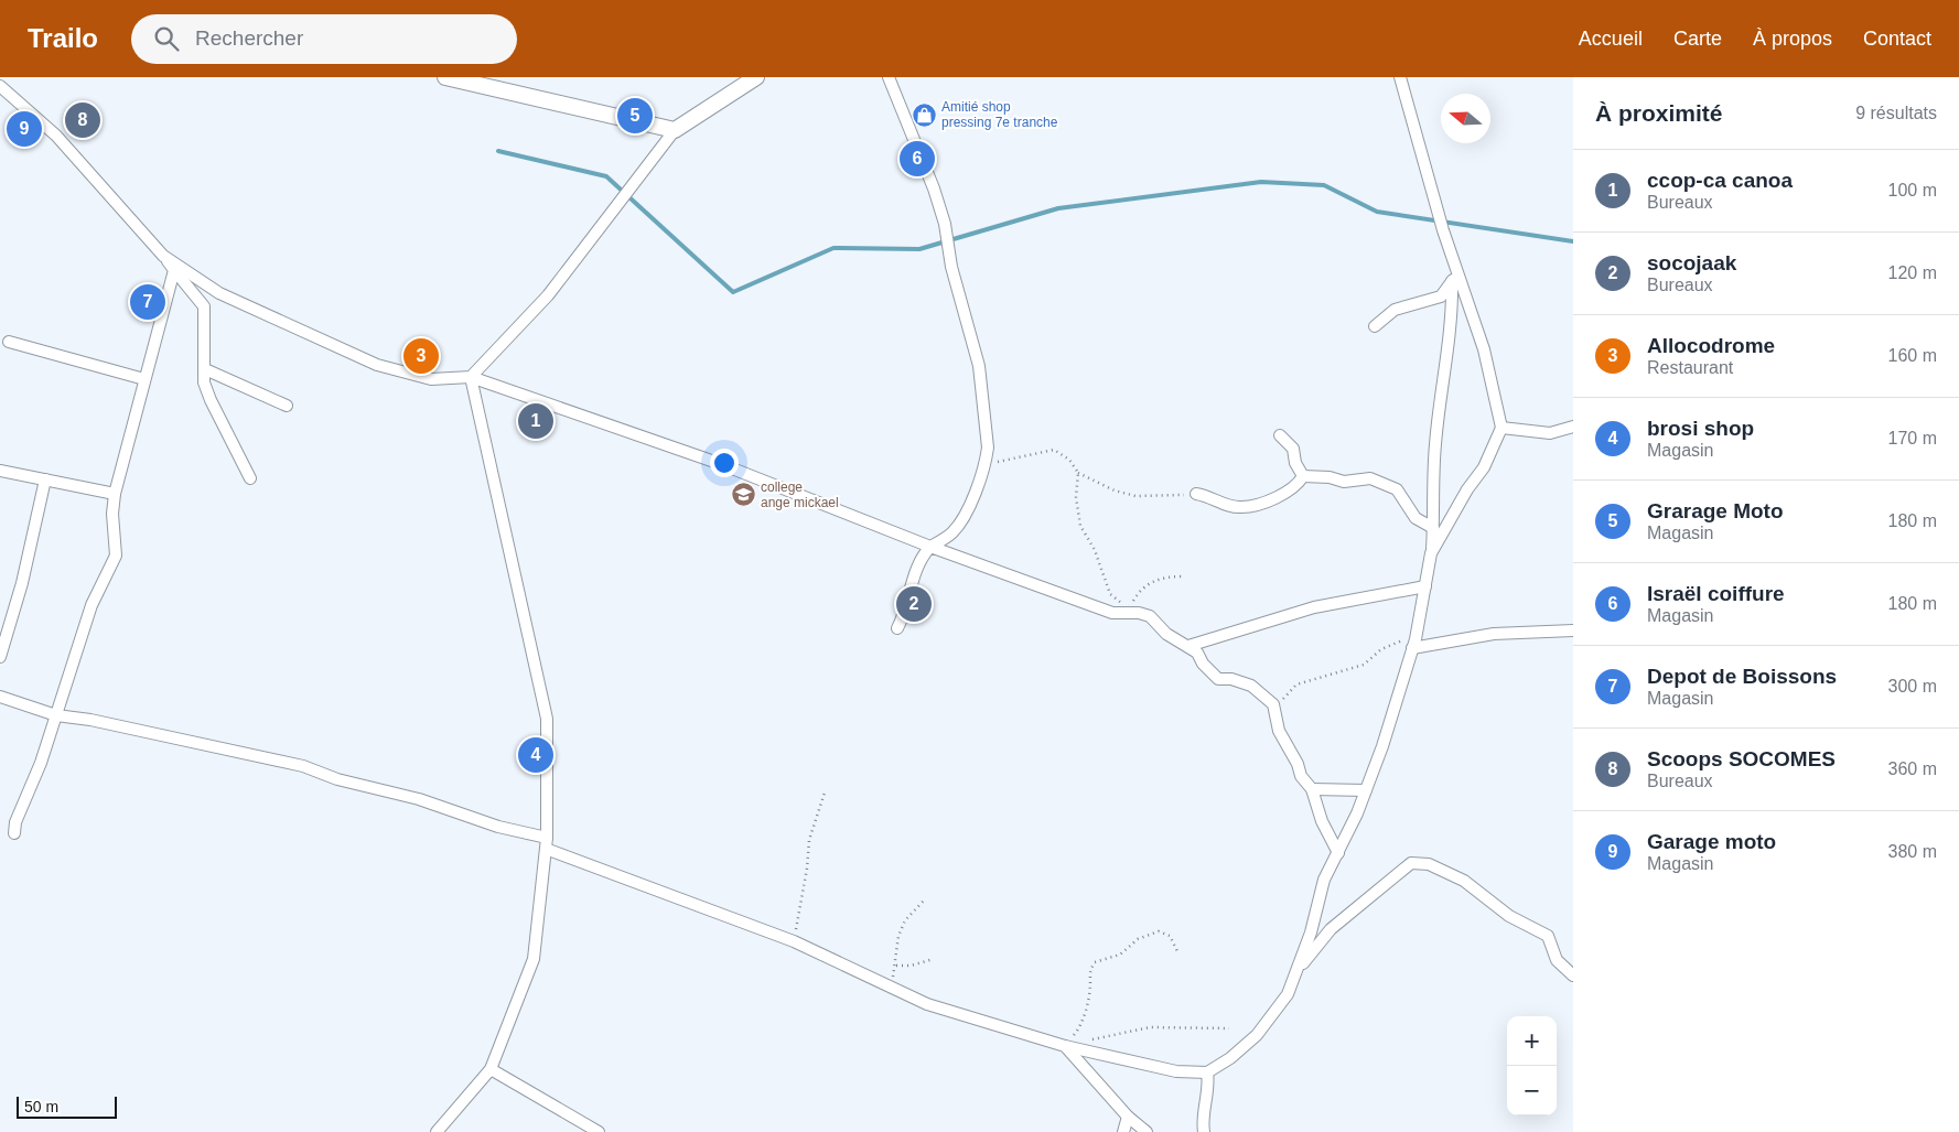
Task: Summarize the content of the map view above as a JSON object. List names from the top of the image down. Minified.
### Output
{"places":{"shop":["Amitié shop pressing 7e tranche"],"school or university":["college ange mickael"]},"scale_bar":"50 m","north":"left","page":{"header":"Trailo","search":"Rechercher","nav":["Accueil","Carte","À propos","Contact"],"heading":["À proximité","9 résultats"],"pins":["5","8","9","6","7","3","1","2","4"],"list":[{"mark":"1","name":"ccop-ca canoa","note":"Bureaux","value":"100 m"},{"mark":"2","name":"socojaak","note":"Bureaux","value":"120 m"},{"mark":"3","name":"Allocodrome","note":"Restaurant","value":"160 m"},{"mark":"4","name":"brosi shop","note":"Magasin","value":"170 m"},{"mark":"5","name":"Grarage Moto","note":"Magasin","value":"180 m"},{"mark":"6","name":"Israël coiffure","note":"Magasin","value":"180 m"},{"mark":"7","name":"Depot de Boissons","note":"Magasin","value":"300 m"},{"mark":"8","name":"Scoops SOCOMES","note":"Bureaux","value":"360 m"},{"mark":"9","name":"Garage moto","note":"Magasin","value":"380 m"}],"map_buttons":["+","−"],"scale":"50 m"}}
